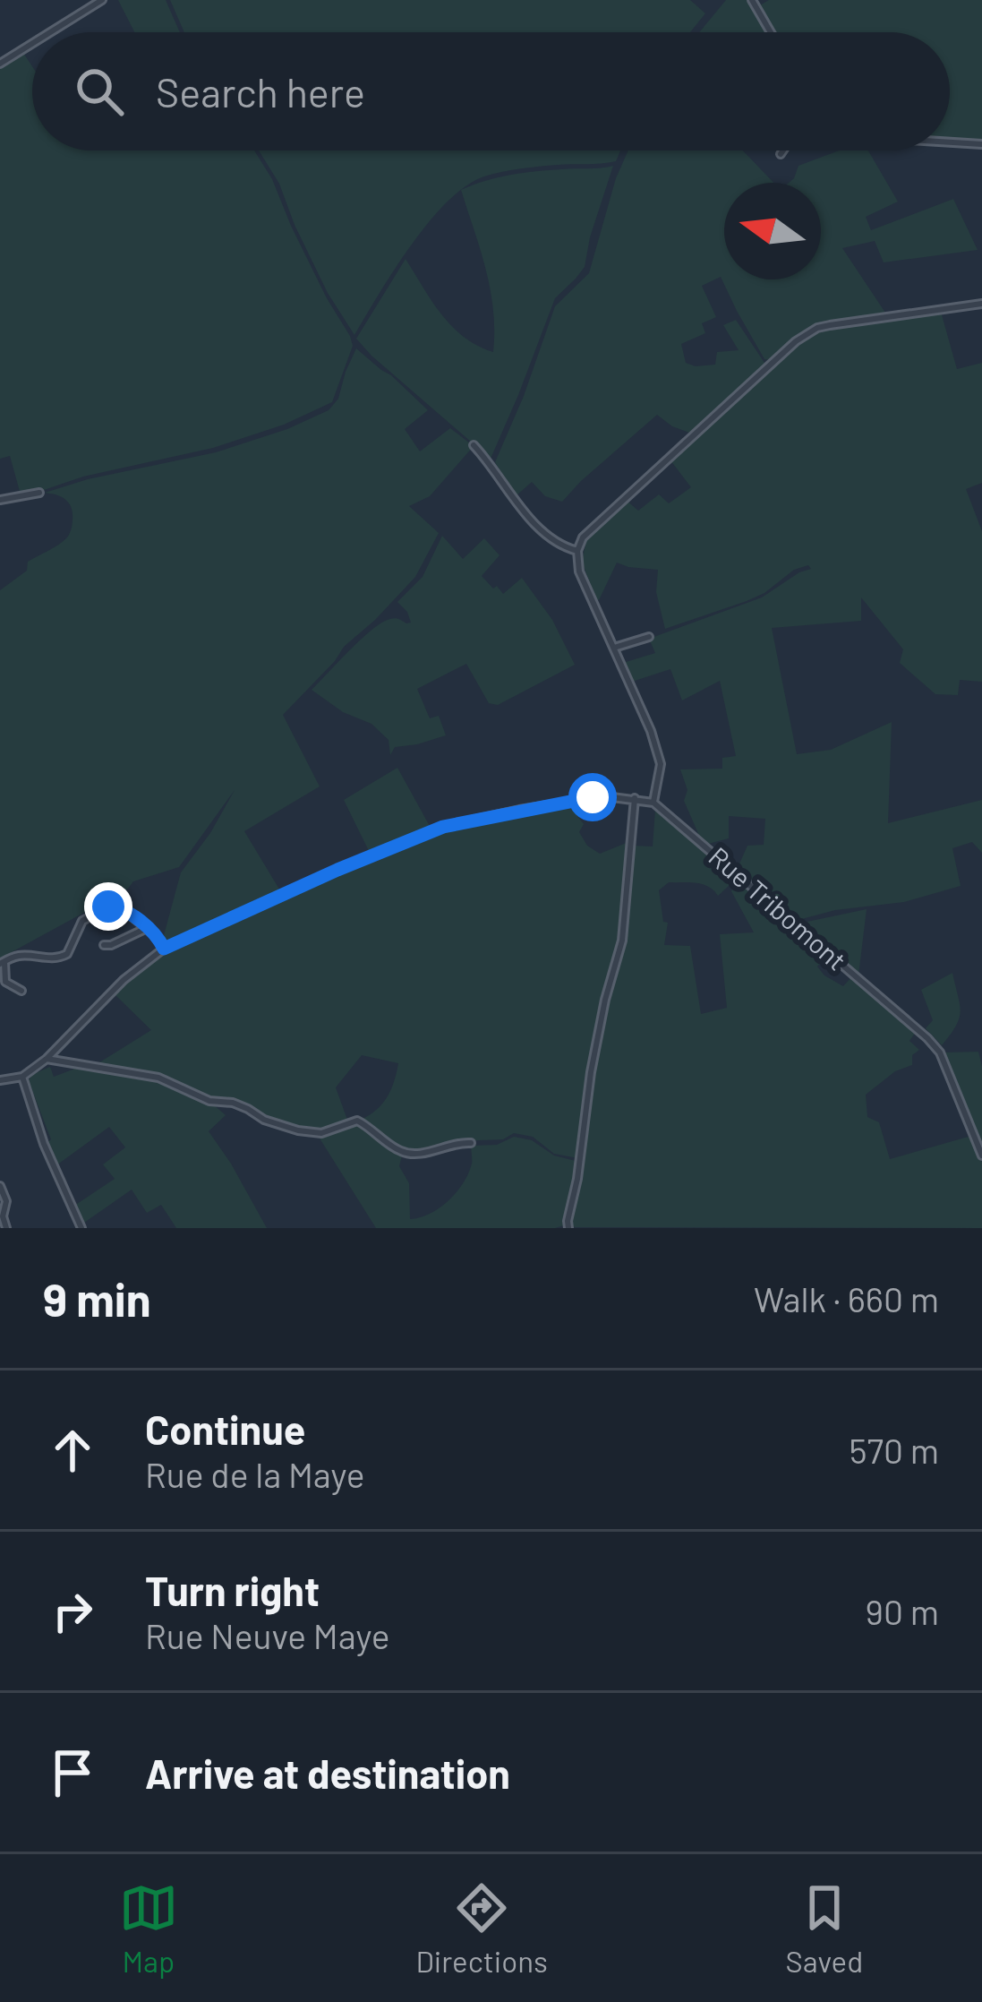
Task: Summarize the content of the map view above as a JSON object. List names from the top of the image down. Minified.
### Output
{"streets":{"street":["Rue Tribomont"]},"north":"left","page":{"search":"Search here","heading":["9 min","Walk · 660 m"],"list":[["Continue","Rue de la Maye","570 m"],["Turn right","Rue Neuve Maye","90 m"],"Arrive at destination"],"nav":["Map","Directions","Saved"]}}
